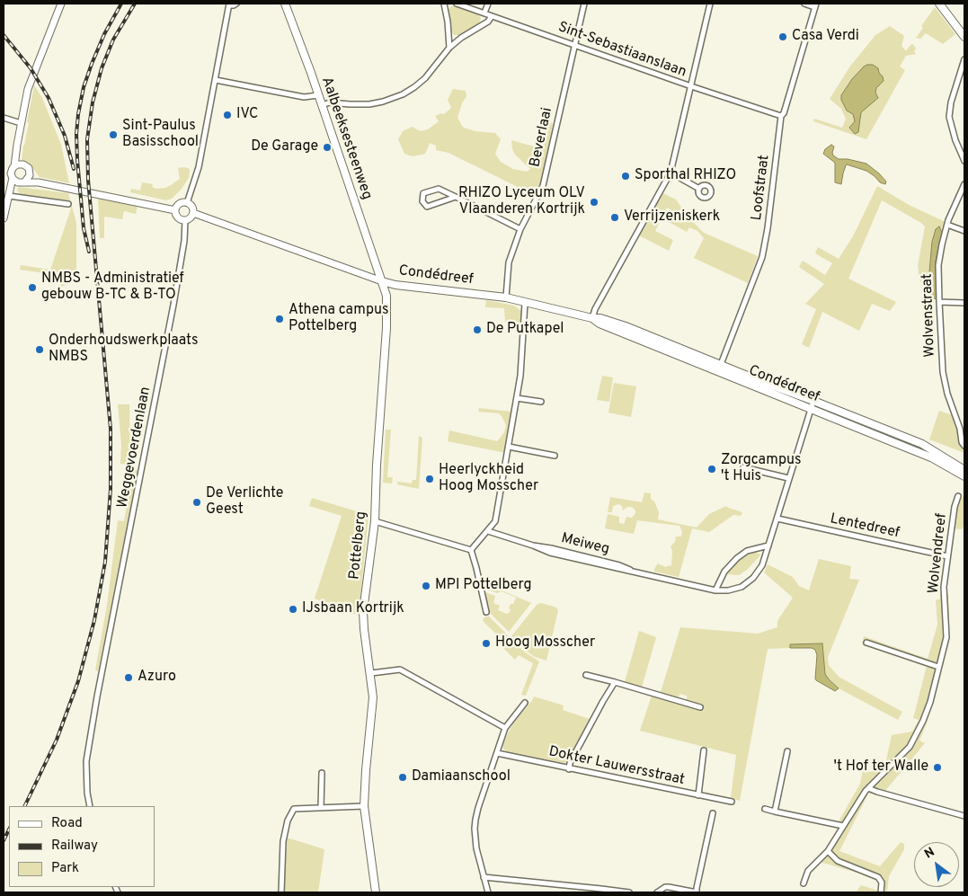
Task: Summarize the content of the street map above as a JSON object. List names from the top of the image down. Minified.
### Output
{"streets":{"main road":["Aalbeeksesteenweg","Condédreef","Pottelberg"],"street":["Sint-Sebastiaanslaan","Beverlaai","Loofstraat","Wolvenstraat","Weggevoerdenlaan","Lentedreef","Meiweg","Wolvendreef","Dokter Lauwersstraat"]},"crossings":[["Sint-Sebastiaanslaan","Beverlaai"],["Sint-Sebastiaanslaan","Loofstraat"],["Beverlaai","Condédreef"],["Aalbeeksesteenweg","Condédreef"],["Aalbeeksesteenweg","Pottelberg"],["Loofstraat","Condédreef"],["Condédreef","Meiweg"],["Condédreef","Pottelberg"],["Lentedreef","Meiweg"],["Lentedreef","Wolvendreef"]],"places":["Casa Verdi","IVC","Sint-Paulus Basisschool","De Garage","Sporthal RHIZO","RHIZO Lyceum OLV Vlaanderen Kortrijk","Verrijzeniskerk","NMBS - Administratief gebouw B-TC & B-TO","Athena campus Pottelberg","De Putkapel","Onderhoudswerkplaats NMBS","Zorgcampus 't Huis","Heerlyckheid Hoog Mosscher","De Verlichte Geest","MPI Pottelberg","IJsbaan Kortrijk","Hoog Mosscher","Azuro","'t Hof ter Walle","Damiaanschool"],"legend":["Road","Railway","Park"],"north":"top left"}
